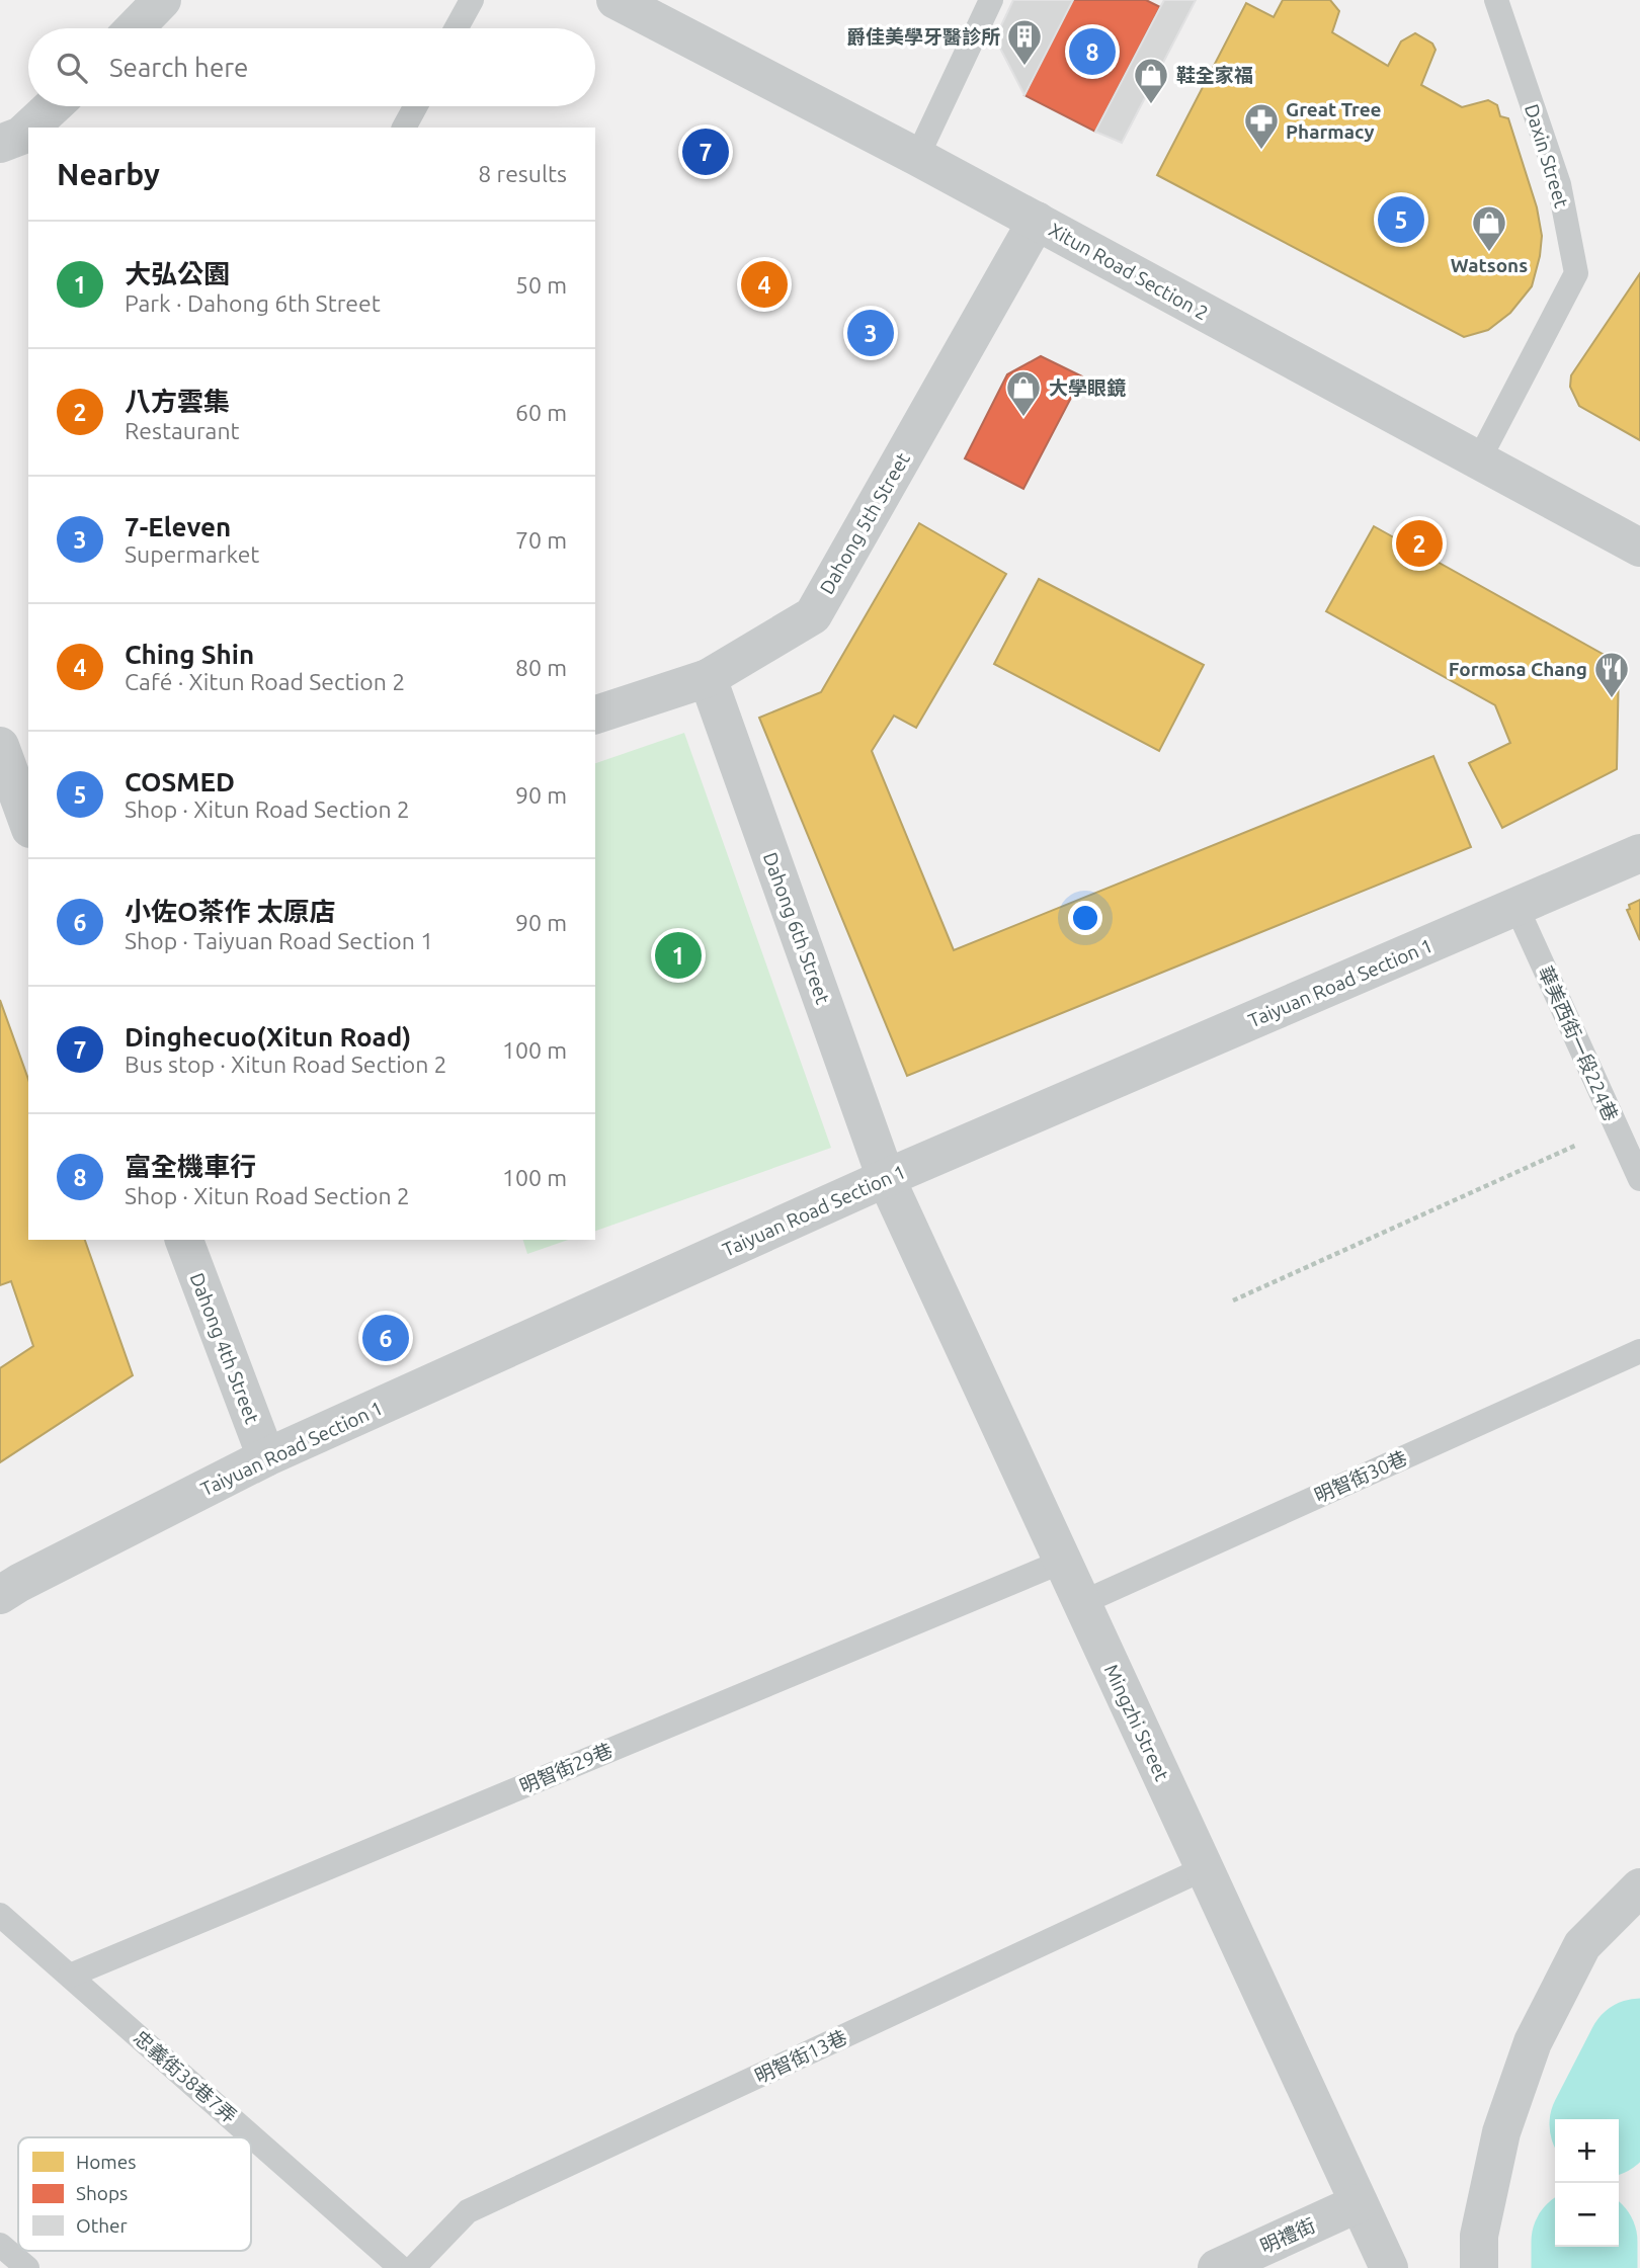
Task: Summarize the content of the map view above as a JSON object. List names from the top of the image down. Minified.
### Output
{"streets":{"street":["Xitun Road Section 2","Dahong 5th Street","Dahong 6th Street","Taiyuan Road Section 1","Dahong 4th Street","Mingzhi Street","明禮街"],"lane":["Daxin Street","華美西街一段224巷","明智街30巷","明智街29巷","明智街13巷","忠義街38巷7弄"]},"crossings":[["Daxin Street","Xitun Road Section 2"],["Xitun Road Section 2","Dahong 5th Street"],["Dahong 5th Street","Dahong 6th Street"],["Dahong 6th Street","Taiyuan Road Section 1"],["Dahong 6th Street","Mingzhi Street"],["Taiyuan Road Section 1","華美西街一段224巷"],["Taiyuan Road Section 1","Dahong 4th Street"],["Taiyuan Road Section 1","Mingzhi Street"],["明智街30巷","Mingzhi Street"],["Mingzhi Street","明智街29巷"],["Mingzhi Street","明智街13巷"],["Mingzhi Street","明禮街"],["明智街29巷","忠義街38巷7弄"]],"places":{"building":["爵佳美學牙醫診所"],"shop":["鞋全家福","Watsons","大學眼鏡"],"pharmacy":["Great Tree Pharmacy"],"restaurant":["Formosa Chang"]},"legend":["Homes","Shops","Other"],"page":{"pins":["8","7","5","4","3","2","1","6"],"search":"Search here","heading":["Nearby","8 results"],"list":[{"mark":"1","name":"大弘公園","note":"Park · Dahong 6th Street","value":"50 m"},{"mark":"2","name":"八方雲集","note":"Restaurant","value":"60 m"},{"mark":"3","name":"7-Eleven","note":"Supermarket","value":"70 m"},{"mark":"4","name":"Ching Shin","note":"Café · Xitun Road Section 2","value":"80 m"},{"mark":"5","name":"COSMED","note":"Shop · Xitun Road Section 2","value":"90 m"},{"mark":"6","name":"小佐O茶作 太原店","note":"Shop · Taiyuan Road Section 1","value":"90 m"},{"mark":"7","name":"Dinghecuo(Xitun Road)","note":"Bus stop · Xitun Road Section 2","value":"100 m"},{"mark":"8","name":"富全機車行","note":"Shop · Xitun Road Section 2","value":"100 m"}],"map_buttons":["+","−"]}}
